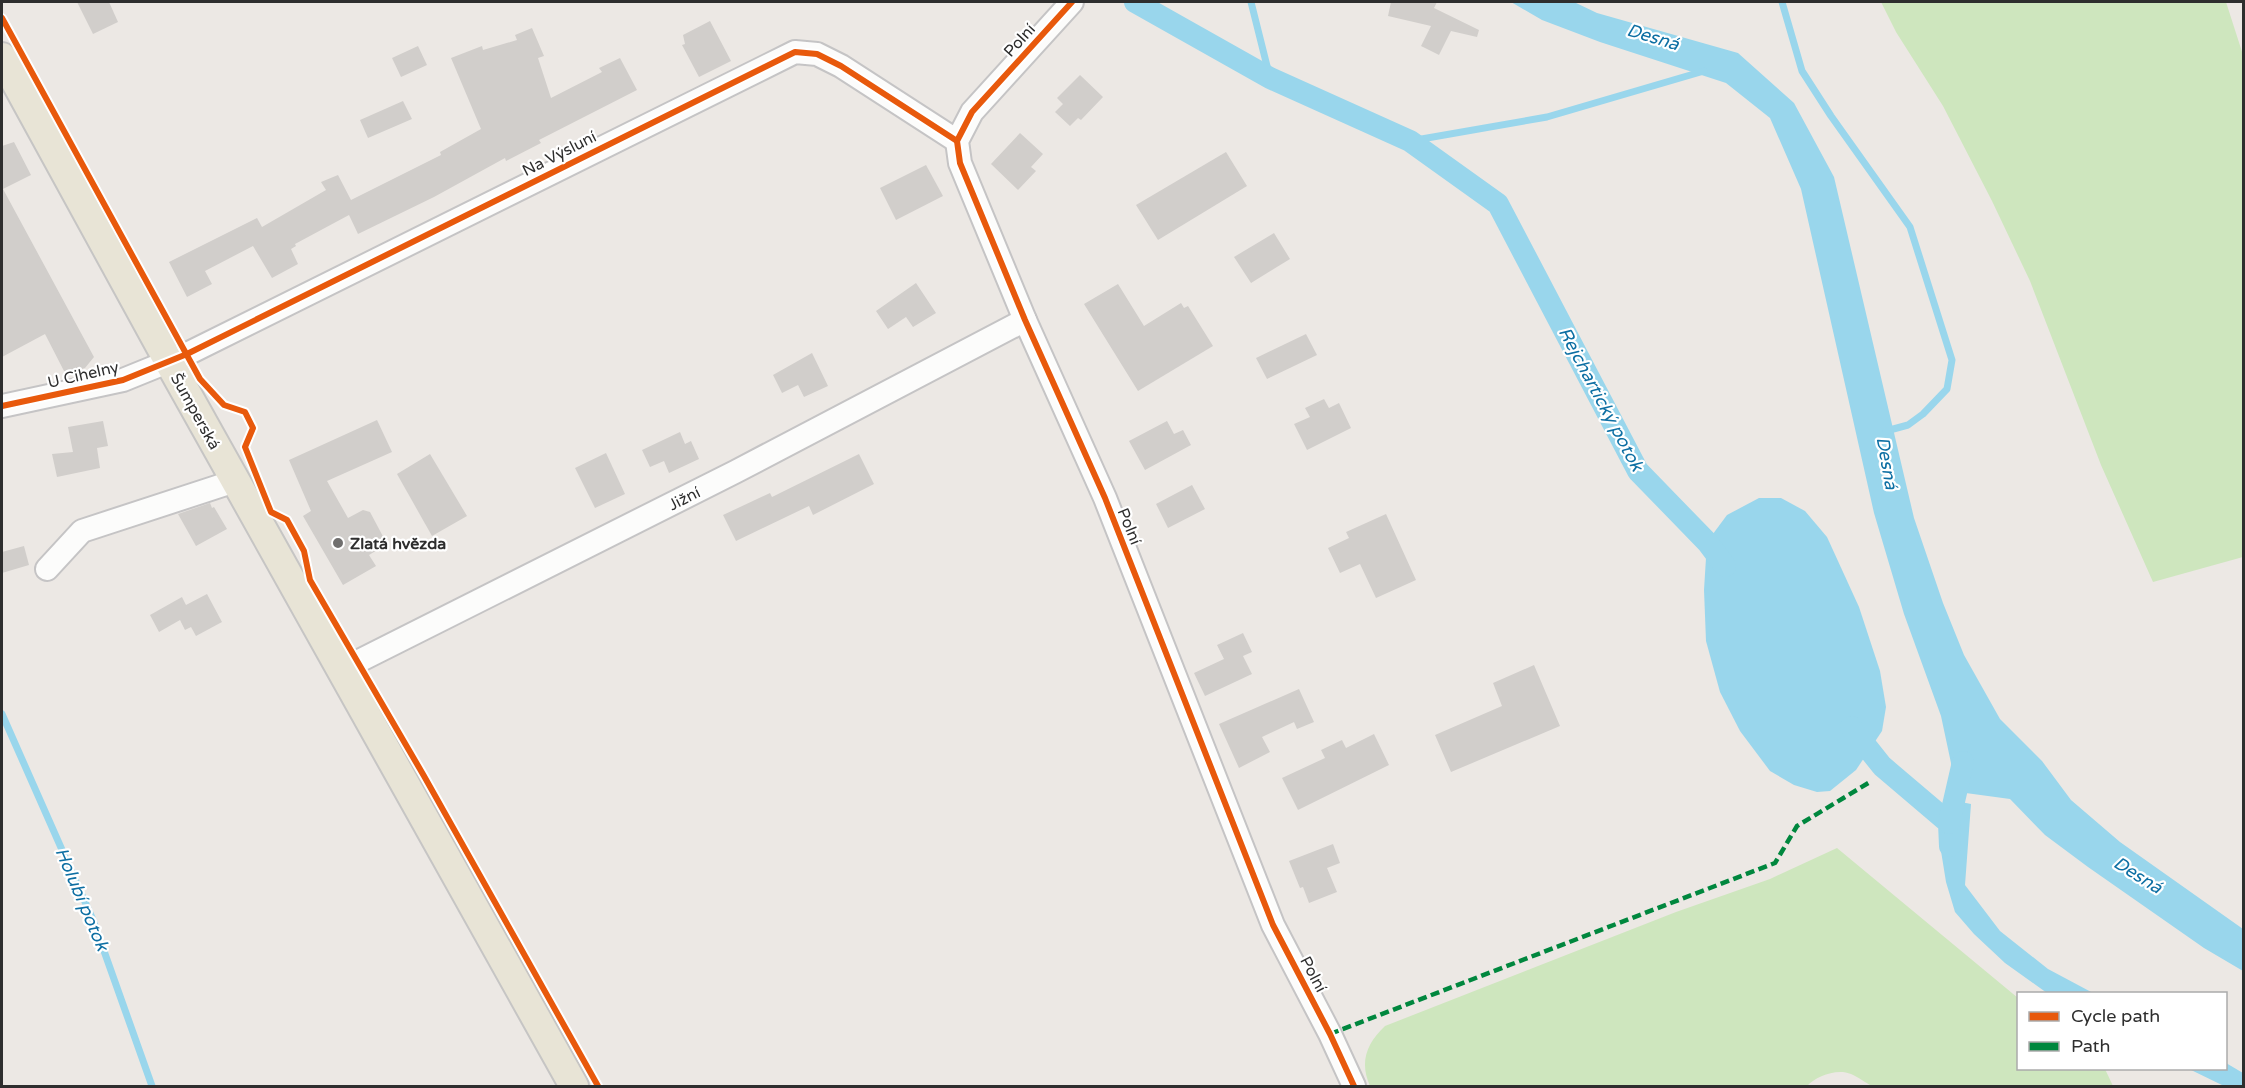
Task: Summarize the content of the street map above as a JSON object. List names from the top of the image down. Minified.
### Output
{"streets":{"main road":["Šumperská"],"street":["Polní","Na Výsluní","U Cihelny","Jižní"]},"crossings":[["Polní","Na Výsluní"],["Polní","Jižní"],["Na Výsluní","U Cihelny"],["Na Výsluní","Šumperská"],["U Cihelny","Šumperská"],["Šumperská","Jižní"]],"water":["Desná","Rejchartický potok","Holubí potok"],"places":["Zlatá hvězda"],"legend":["Cycle path","Path"]}
